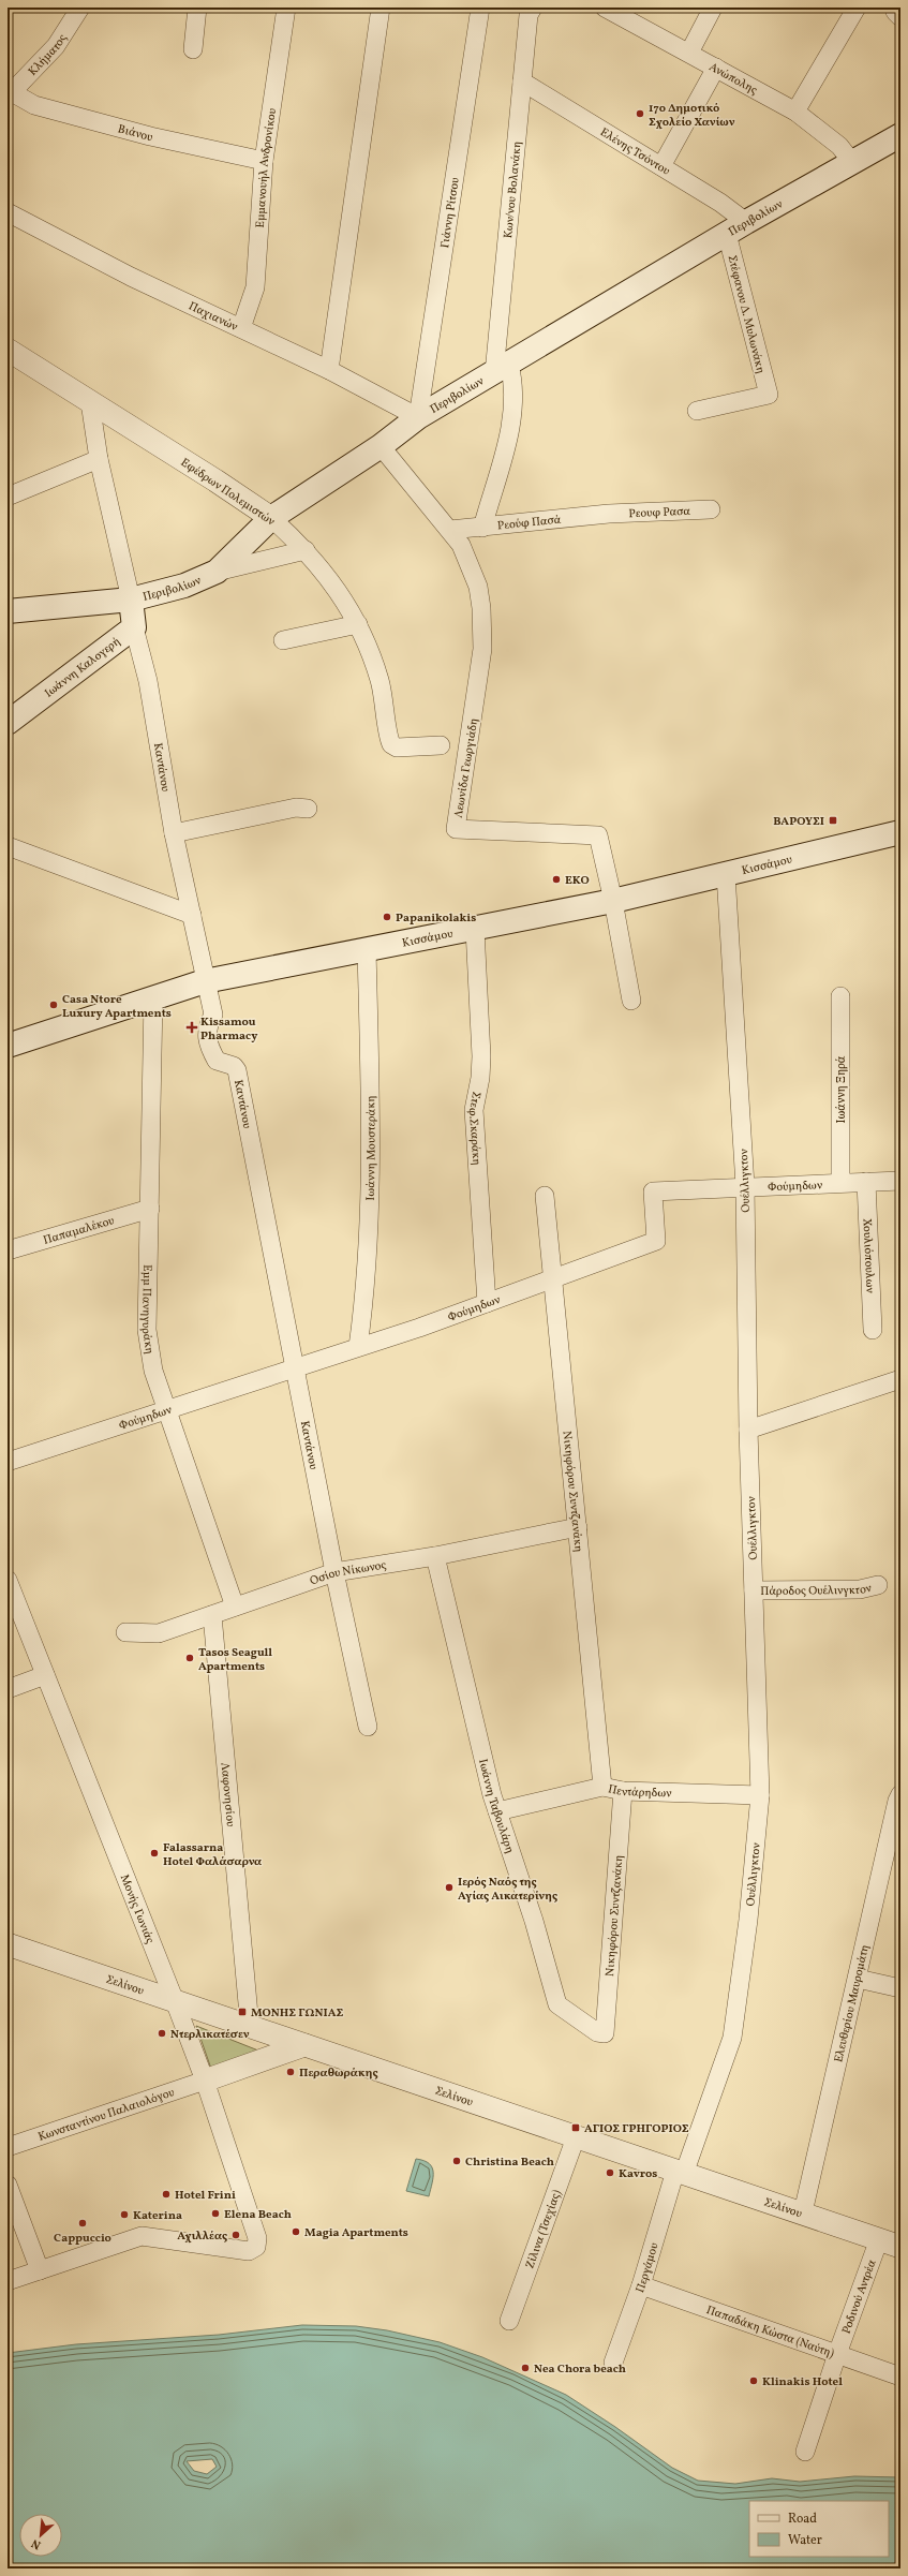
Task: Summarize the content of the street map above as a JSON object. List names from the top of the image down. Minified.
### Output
{"streets":{"main road":["Περιβολίων","Ιωάννη Καλογερή","Κισσάμου"],"street":["Κλήματος","Ανώπολης","Βιάνου","Ελένης Τσόντου","Εμμανουήλ Ανδρονίκου","Κων/νου Βολανάκη","Γιάννη Ρίτσου","Στέφανου Δ. Μυλωνάκη","Παχιανών","Εφέδρων Πολεμιστών","Ρεουφ Ρασα","Ρεούφ Πασά","Καντάνου","Λεωνίδα Γεωργιάδη","Ιωάννη Ξηρά","Στεφ.Σκαράκη","Ιωάννη Μουστεράκη","Ουέλλιγκτον","Φούμηδων","Παπαμαλέκου","Χουλιόπουλων","Εμμ Πανηγυράκη","Νικηφόρου Συντζανάκη","Οσίου Νίκωνος","Πάροδος Ουέλινγκτον","Πεντάρηδων","Λαφονησίου","Ιωάννη Ταβουλάρη","Μονής Γωνιάς","Σελίνου","Ελευθερίου Μαυρομάτη","Κωνσταντίνου Παλαιολόγου","Ζίλινα (Τσεχίας)","Περγάμου","Ροδινού Αντρέα","Παπαδάκη Κώστα (Ναύτη)"]},"crossings":[["Κλήματος","Βιάνου"],["Ανώπολης","Περιβολίων"],["Βιάνου","Εμμανουήλ Ανδρονίκου"],["Ελένης Τσόντου","Κων/νου Βολανάκη"],["Ελένης Τσόντου","Περιβολίων"],["Ελένης Τσόντου","Στέφανου Δ. Μυλωνάκη"],["Εμμανουήλ Ανδρονίκου","Παχιανών"],["Κων/νου Βολανάκη","Περιβολίων"],["Κων/νου Βολανάκη","Ρεούφ Πασά"],["Γιάννη Ρίτσου","Περιβολίων"],["Γιάννη Ρίτσου","Παχιανών"],["Περιβολίων","Στέφανου Δ. Μυλωνάκη"],["Περιβολίων","Παχιανών"],["Περιβολίων","Εφέδρων Πολεμιστών"],["Περιβολίων","Λεωνίδα Γεωργιάδη"],["Ρεουφ Ρασα","Ρεούφ Πασά"],["Ρεούφ Πασά","Λεωνίδα Γεωργιάδη"],["Ιωάννη Καλογερή","Καντάνου"],["Καντάνου","Κισσάμου"],["Καντάνου","Φούμηδων"],["Καντάνου","Οσίου Νίκωνος"],["Λεωνίδα Γεωργιάδη","Κισσάμου"],["Κισσάμου","Στεφ.Σκαράκη"],["Κισσάμου","Ιωάννη Μουστεράκη"],["Κισσάμου","Ουέλλιγκτον"],["Κισσάμου","Εμμ Πανηγυράκη"],["Ιωάννη Ξηρά","Φούμηδων"],["Στεφ.Σκαράκη","Φούμηδων"],["Ιωάννη Μουστεράκη","Φούμηδων"],["Ουέλλιγκτον","Φούμηδων"],["Ουέλλιγκτον","Πάροδος Ουέλινγκτον"],["Ουέλλιγκτον","Πεντάρηδων"],["Ουέλλιγκτον","Σελίνου"],["Ουέλλιγκτον","Περγάμου"],["Φούμηδων","Χουλιόπουλων"],["Φούμηδων","Εμμ Πανηγυράκη"],["Φούμηδων","Νικηφόρου Συντζανάκη"],["Παπαμαλέκου","Εμμ Πανηγυράκη"],["Εμμ Πανηγυράκη","Οσίου Νίκωνος"],["Νικηφόρου Συντζανάκη","Οσίου Νίκωνος"],["Νικηφόρου Συντζανάκη","Πεντάρηδων"],["Νικηφόρου Συντζανάκη","Ιωάννη Ταβουλάρη"],["Οσίου Νίκωνος","Λαφονησίου"],["Οσίου Νίκωνος","Ιωάννη Ταβουλάρη"],["Πεντάρηδων","Ιωάννη Ταβουλάρη"],["Λαφονησίου","Σελίνου"],["Μονής Γωνιάς","Σελίνου"],["Μονής Γωνιάς","Κωνσταντίνου Παλαιολόγου"],["Σελίνου","Ελευθερίου Μαυρομάτη"],["Σελίνου","Ζίλινα (Τσεχίας)"],["Σελίνου","Περγάμου"],["Σελίνου","Ροδινού Αντρέα"],["Περγάμου","Παπαδάκη Κώστα (Ναύτη)"],["Ροδινού Αντρέα","Παπαδάκη Κώστα (Ναύτη)"]],"places":{"other":["17ο Δημοτικό Σχολείο Χανίων","EKO","Papanikolakis","Casa Ntore Luxury Apartments","Tasos Seagull Apartments","Falassarna Hotel Φαλάσαρνα","Ιερός Ναός της Αγίας Αικατερίνης","Ντερλικατέσεν","Περαθωράκης","Christina Beach","Kavros","Hotel Frini","Elena Beach","Katerina","Cappuccio","Magia Apartments","Αχιλλέας","Nea Chora beach","Klinakis Hotel"],"transit":["ΒΑΡΟΥΣΙ","ΜΟΝΗΣ ΓΩΝΙΑΣ","ΑΓΙΟΣ ΓΡΗΓΟΡΙΟΣ"],"health":["Kissamou Pharmacy"]},"legend":["Road","Water"],"north":"bottom left"}
